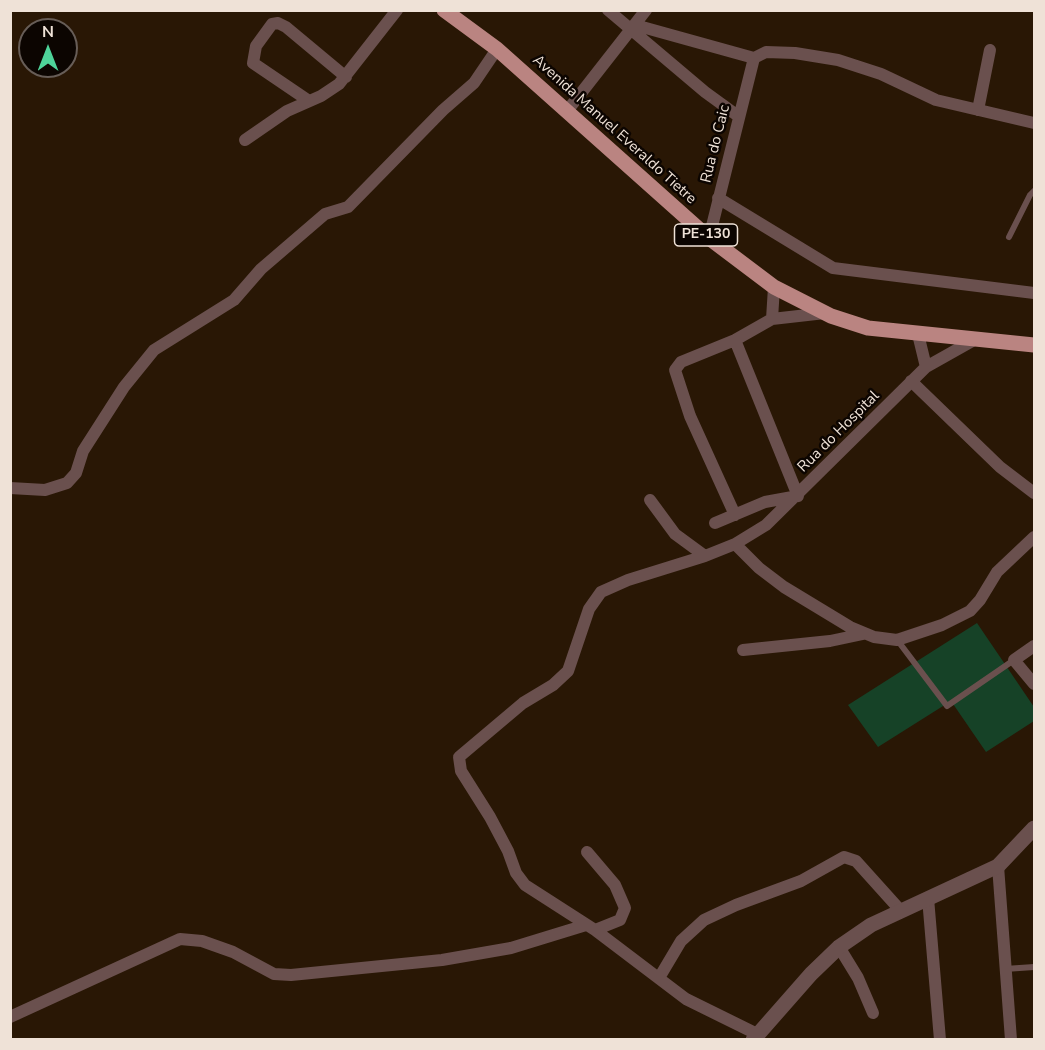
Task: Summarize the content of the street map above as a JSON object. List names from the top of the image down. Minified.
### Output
{"streets":{"main road":["Avenida Manuel Everaldo Tietre","PE-130"],"street":["Rua do Caic","Rua do Hospital"]},"crossings":[["Avenida Manuel Everaldo Tietre","Rua do Caic"],["Avenida Manuel Everaldo Tietre","Rua do Hospital"]],"north":"top"}
